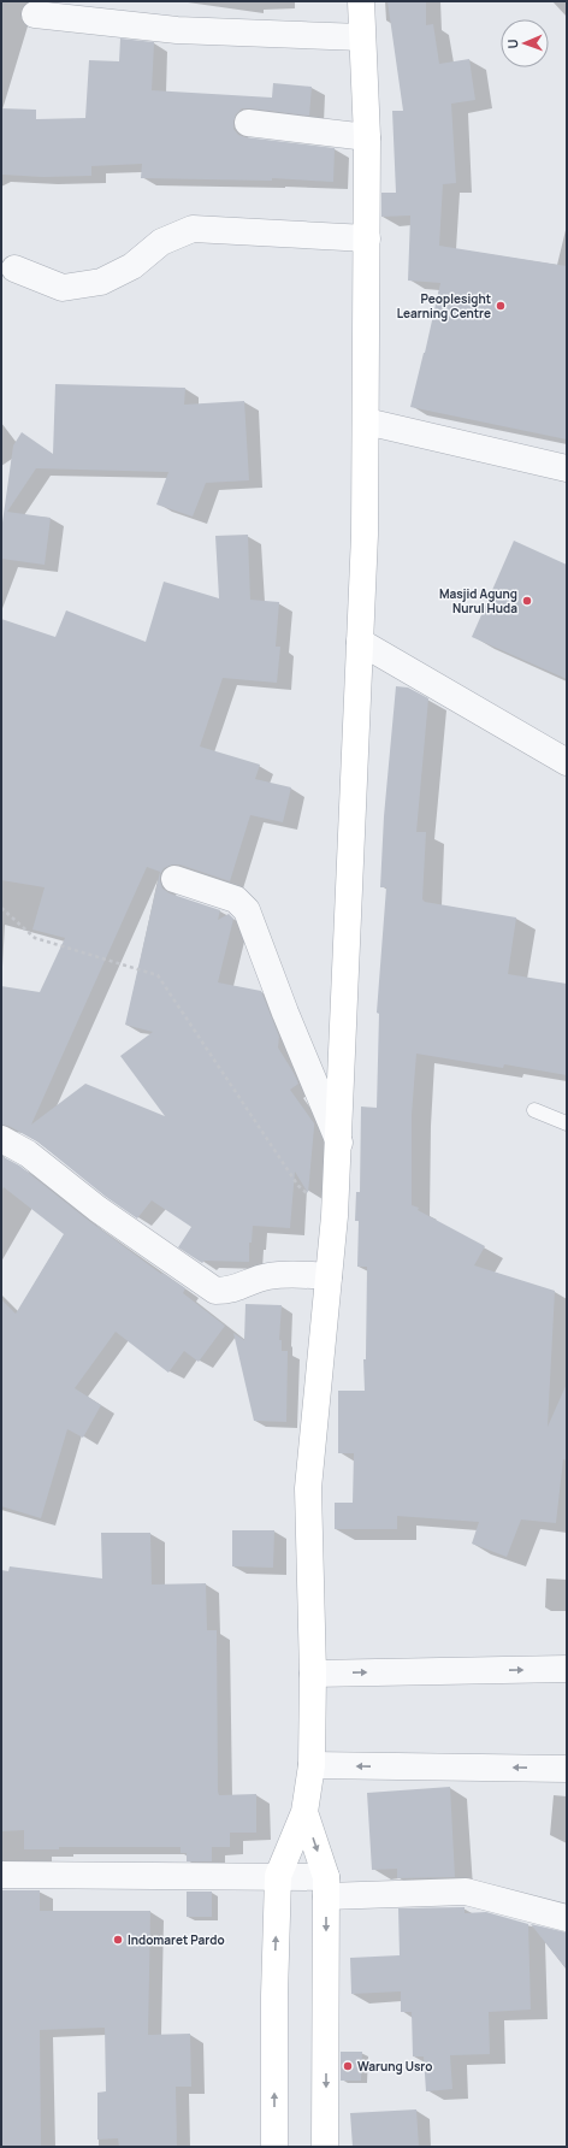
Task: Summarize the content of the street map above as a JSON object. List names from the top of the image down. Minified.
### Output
{"places":["Peoplesight Learning Centre","Masjid Agung Nurul Huda","Indomaret Pardo","Warung Usro"],"north":"left"}
